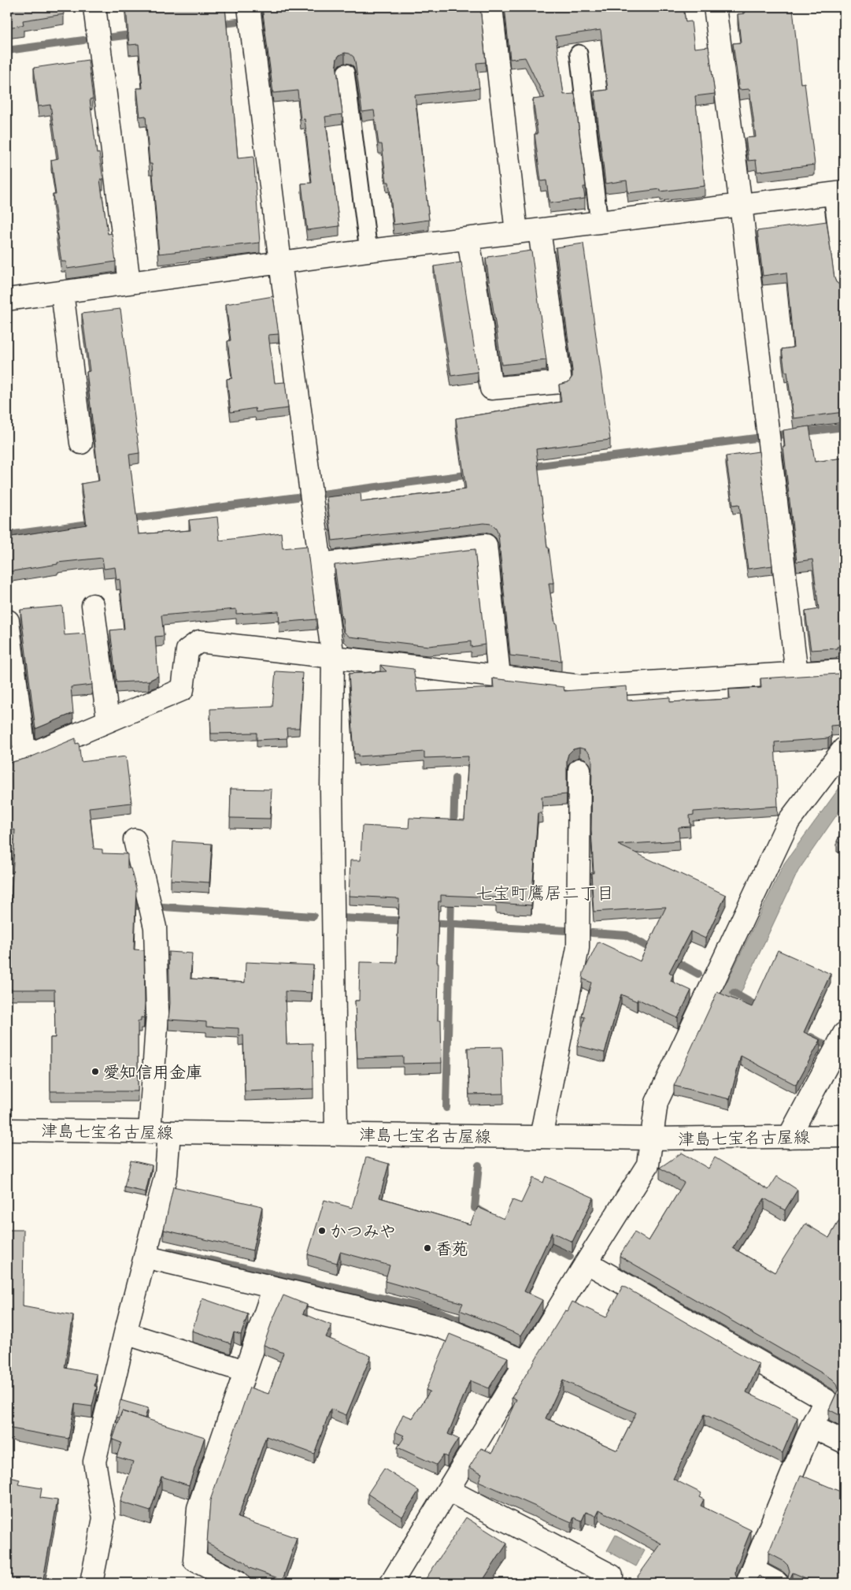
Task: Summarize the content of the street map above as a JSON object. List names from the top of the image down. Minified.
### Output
{"streets":{"street":["津島七宝名古屋線"]},"districts":["七宝町鷹居二丁目"],"places":["愛知信用金庫","かつみや","香苑"]}
